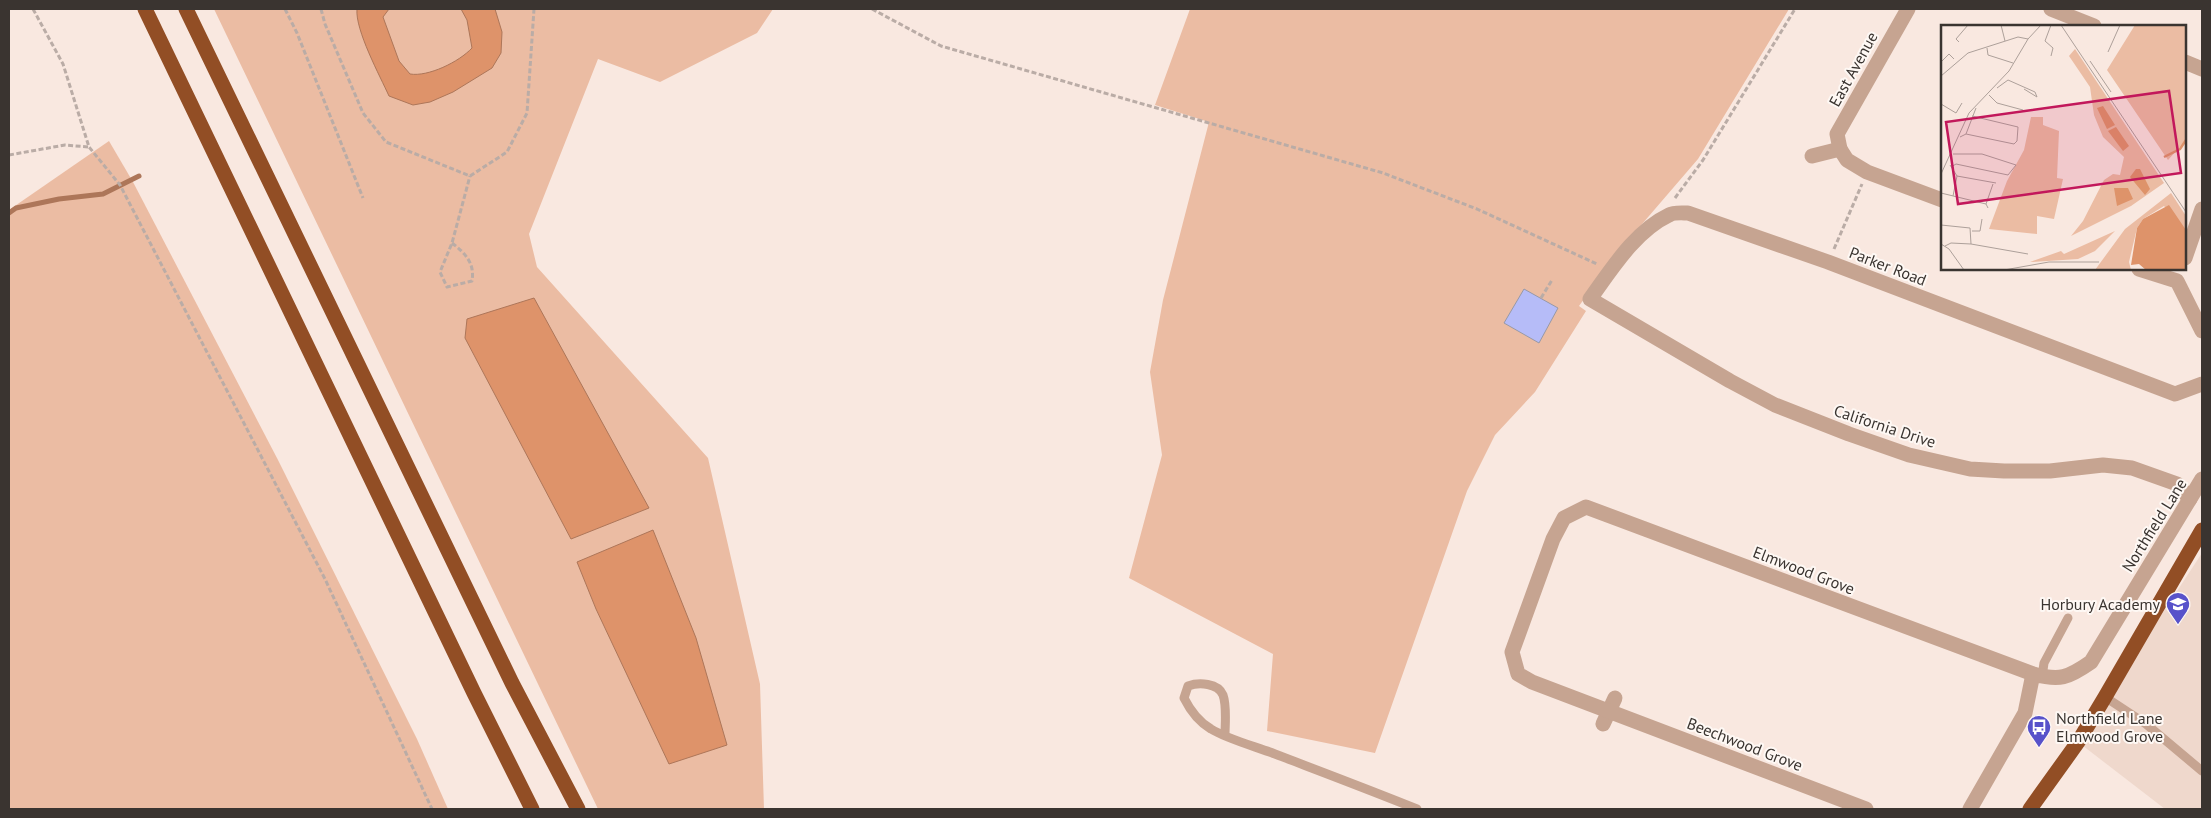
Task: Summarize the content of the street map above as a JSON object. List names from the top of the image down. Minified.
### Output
{"streets":{"street":["East Avenue","Parker Road","California Drive","Northfield Lane","Elmwood Grove","Beechwood Grove"]},"crossings":[["California Drive","Northfield Lane"],["Northfield Lane","Elmwood Grove"],["Elmwood Grove","Beechwood Grove"]],"places":{"school or university":["Horbury Academy"],"bus stop":["Northfield Lane Elmwood Grove"]}}
